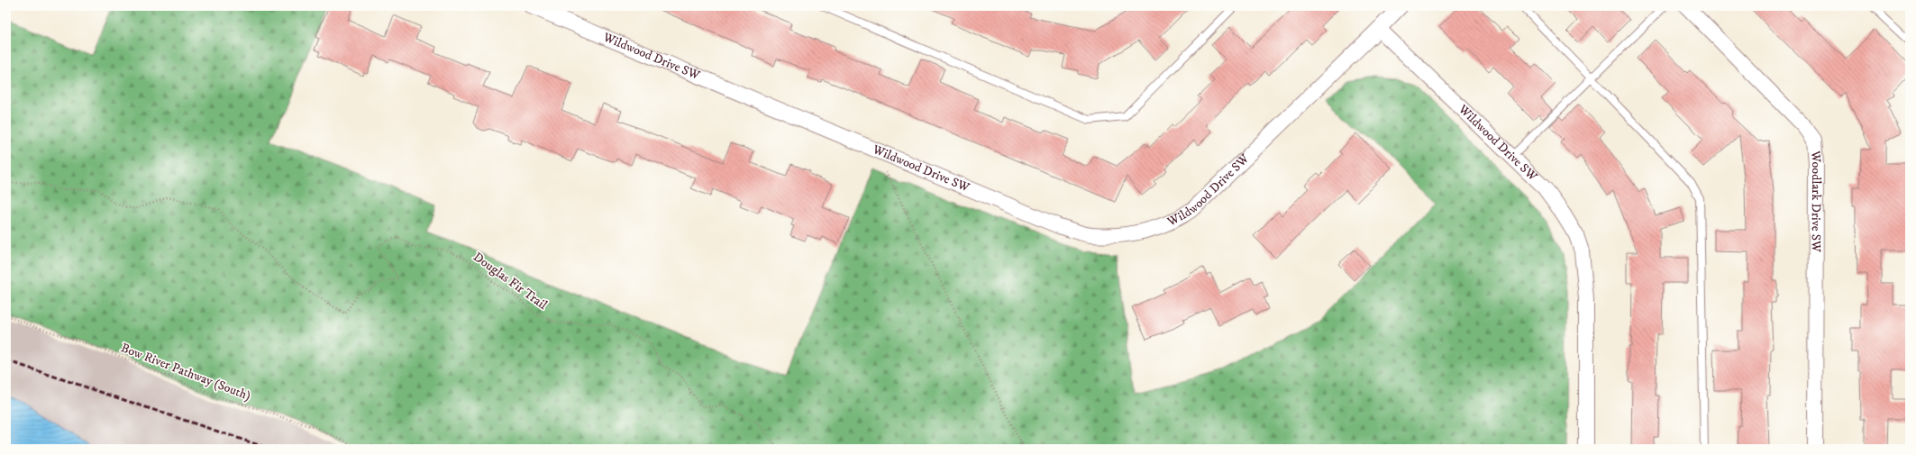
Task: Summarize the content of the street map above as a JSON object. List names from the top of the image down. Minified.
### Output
{"streets":{"street":["Wildwood Drive SW","Woodlark Drive SW"],"path":["Douglas Fir Trail","Bow River Pathway (South)"]}}
